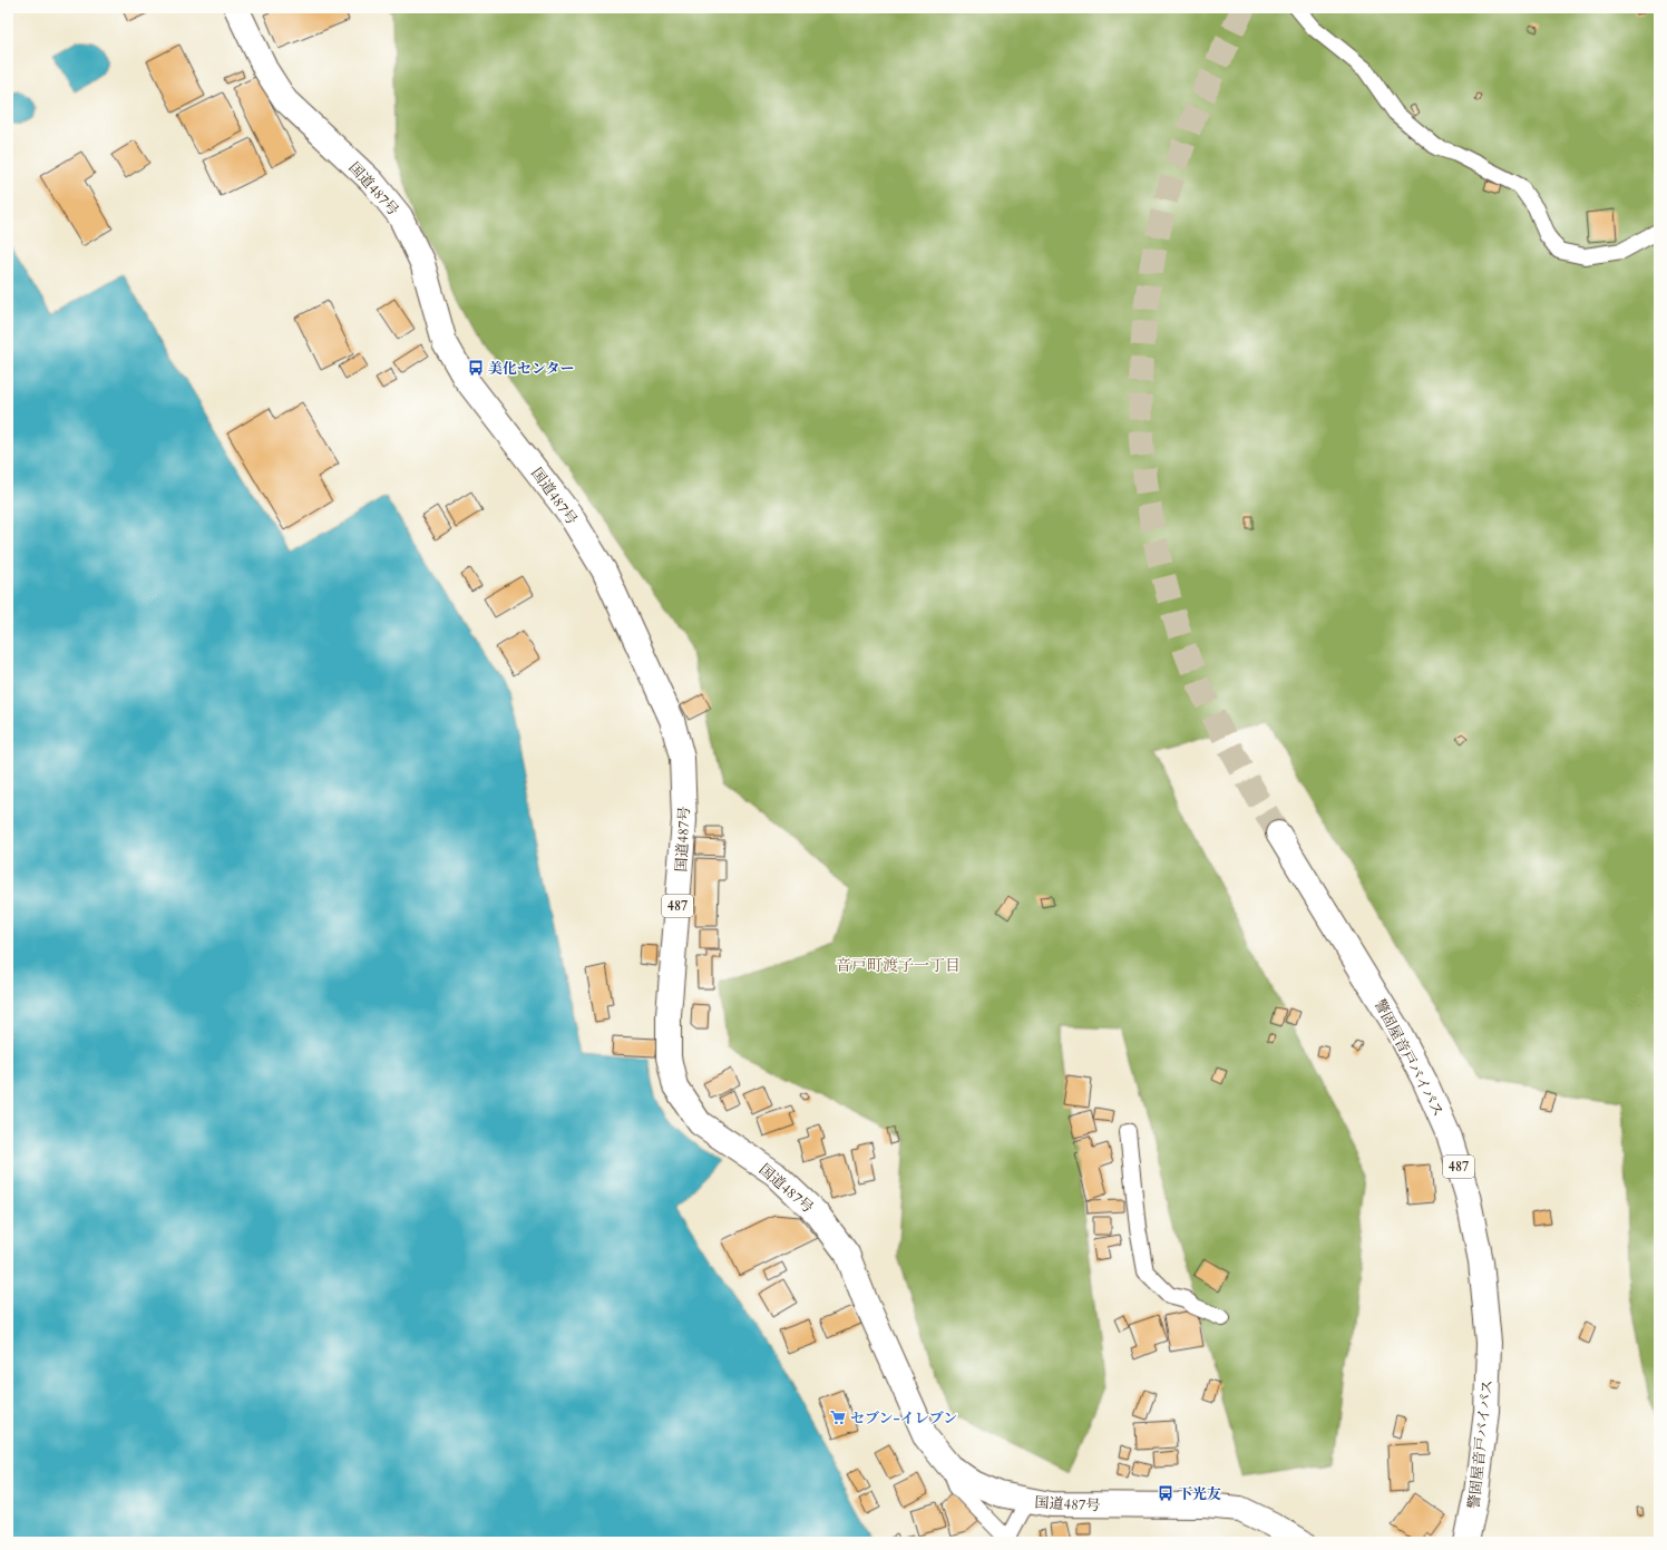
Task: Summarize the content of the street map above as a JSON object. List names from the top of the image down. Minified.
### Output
{"streets":{"highway":["国道487号","487","警固屋音戸バイパス"]},"districts":["音戸町渡子一丁目"],"places":{"bus stop":["美化センター","下光友"],"supermarket":["セブン-イレブン"]}}
